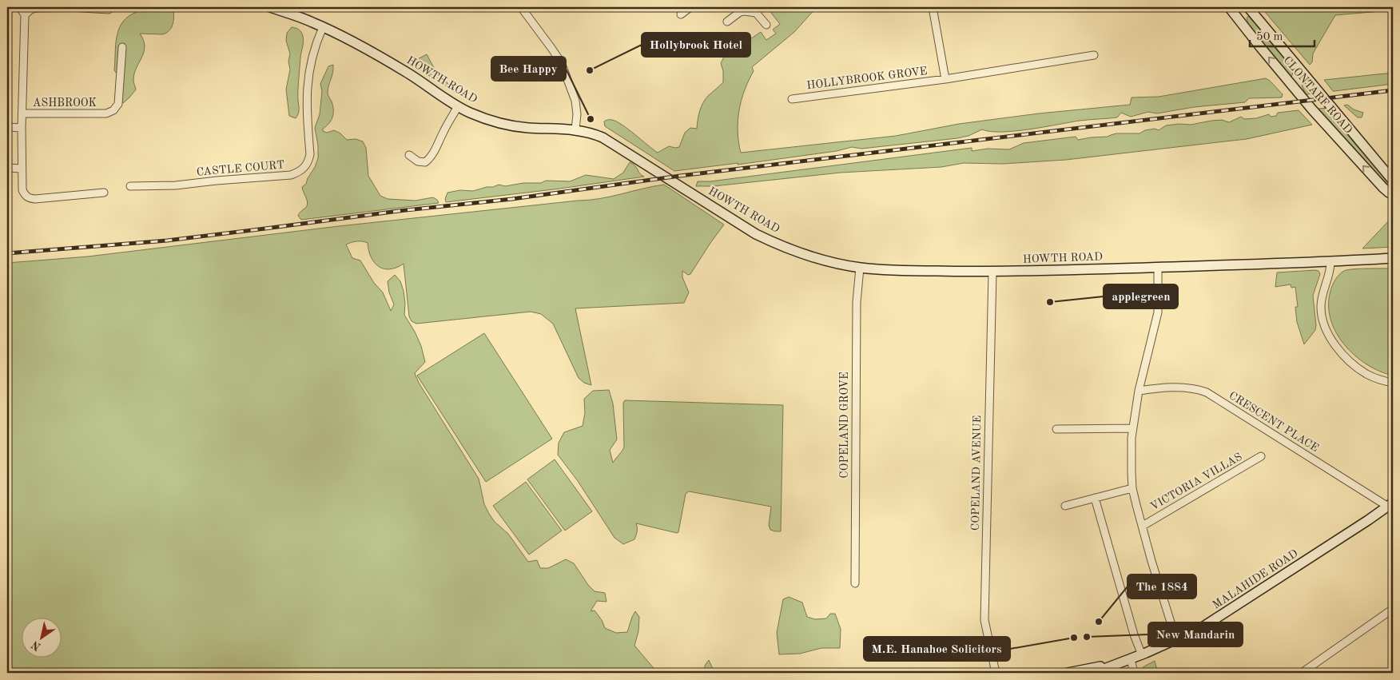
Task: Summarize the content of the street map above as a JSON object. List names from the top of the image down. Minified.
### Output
{"streets":{"main road":["HOWTH ROAD","CLONTARF ROAD","MALAHIDE ROAD"],"street":["HOLLYBROOK GROVE","ASHBROOK","CASTLE COURT","CRESCENT PLACE","COPELAND GROVE","COPELAND AVENUE","VICTORIA VILLAS"]},"crossings":[["HOWTH ROAD","CASTLE COURT"],["HOWTH ROAD","COPELAND GROVE"],["HOWTH ROAD","COPELAND AVENUE"],["CRESCENT PLACE","MALAHIDE ROAD"]],"places":["Hollybrook Hotel","Bee Happy","applegreen","The 1884","New Mandarin","M.E. Hanahoe Solicitors"],"scale_bar":"50 m","north":"bottom left"}
